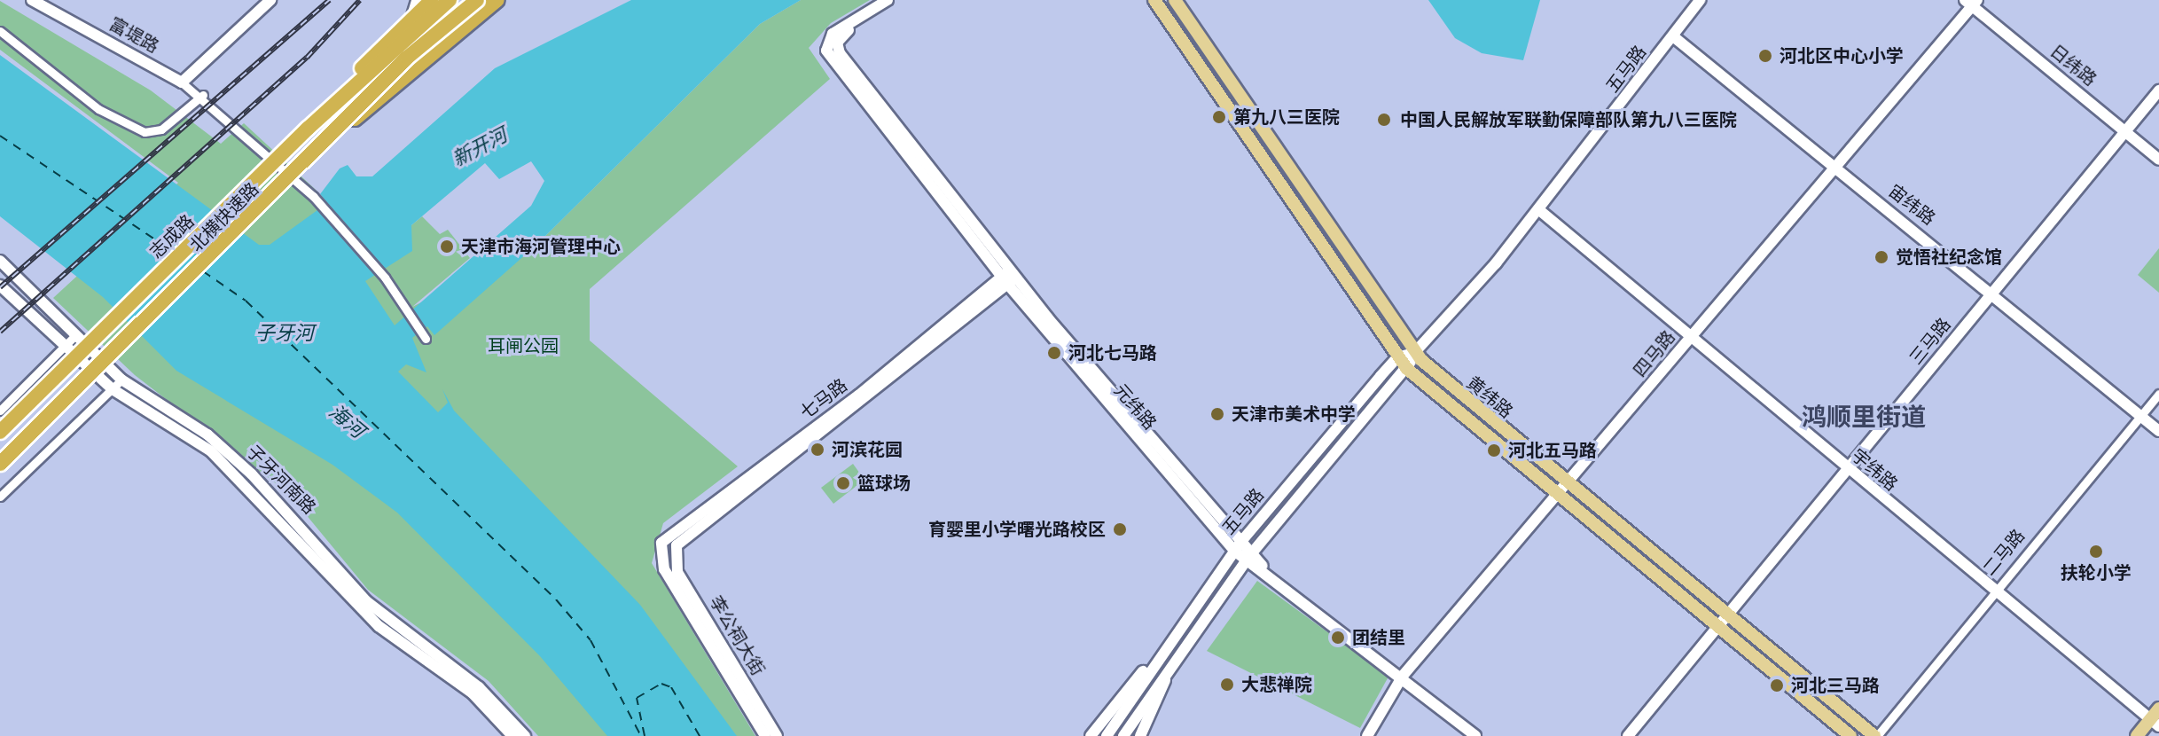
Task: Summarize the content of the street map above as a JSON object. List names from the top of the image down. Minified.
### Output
{"streets":{"highway":["北横快速路","志成路"],"main road":["黄纬路"],"street":["富堤路","日纬路","五马路","宙纬路","三马路","四马路","七马路","元纬路","宇纬路","子牙河南路","二马路","李公祠大街"]},"crossings":[["日纬路","三马路"],["日纬路","四马路"],["五马路","宙纬路"],["五马路","黄纬路"],["五马路","元纬路"],["五马路","宇纬路"],["宙纬路","三马路"],["宙纬路","四马路"],["宙纬路","二马路"],["三马路","黄纬路"],["三马路","宇纬路"],["四马路","黄纬路"],["四马路","元纬路"],["四马路","宇纬路"],["黄纬路","二马路"],["七马路","元纬路"],["七马路","李公祠大街"],["宇纬路","二马路"]],"districts":["鸿顺里街道"],"water":["新开河","子牙河","海河"],"parks":["耳闸公园"],"places":["河北区中心小学","第九八三医院","中国人民解放军联勤保障部队第九八三医院","天津市海河管理中心","觉悟社纪念馆","河北七马路","天津市美术中学","河滨花园","河北五马路","篮球场","育婴里小学曙光路校区","扶轮小学","团结里","大悲禅院","河北三马路"]}
